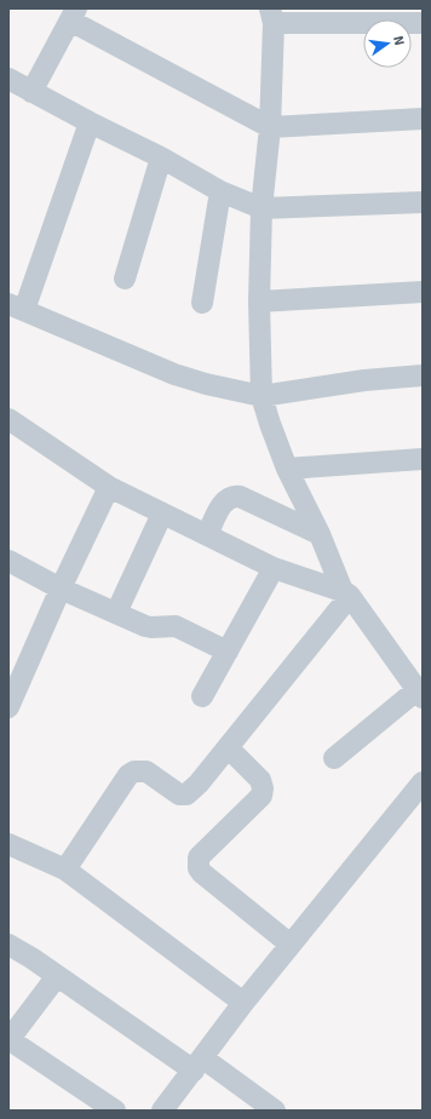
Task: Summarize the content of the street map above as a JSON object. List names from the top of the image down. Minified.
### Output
{"north":"right"}
